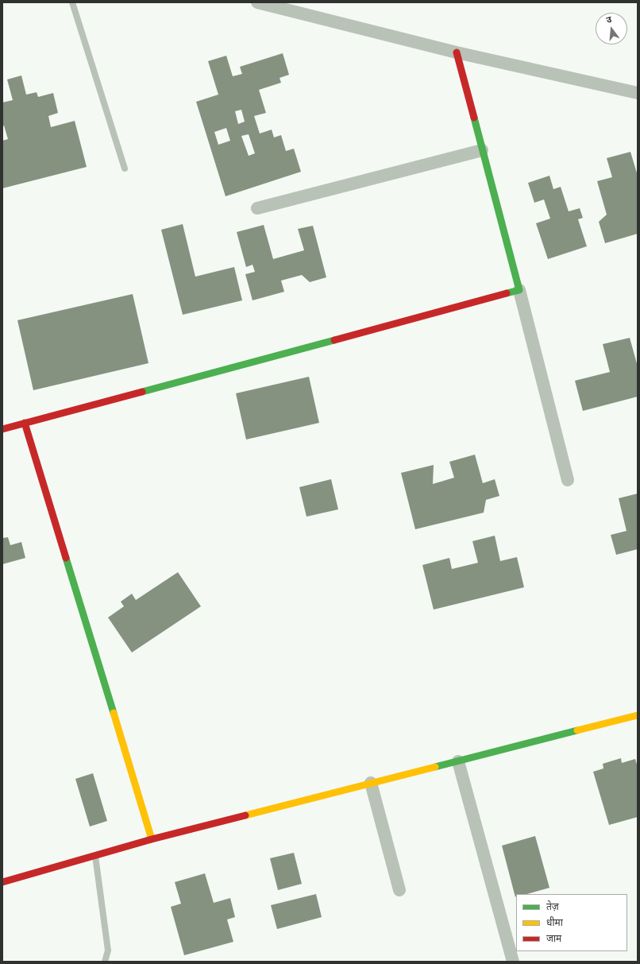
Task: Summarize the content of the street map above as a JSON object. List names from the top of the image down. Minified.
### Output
{"legend":["तेज़","धीमा","जाम"],"north":"top"}
